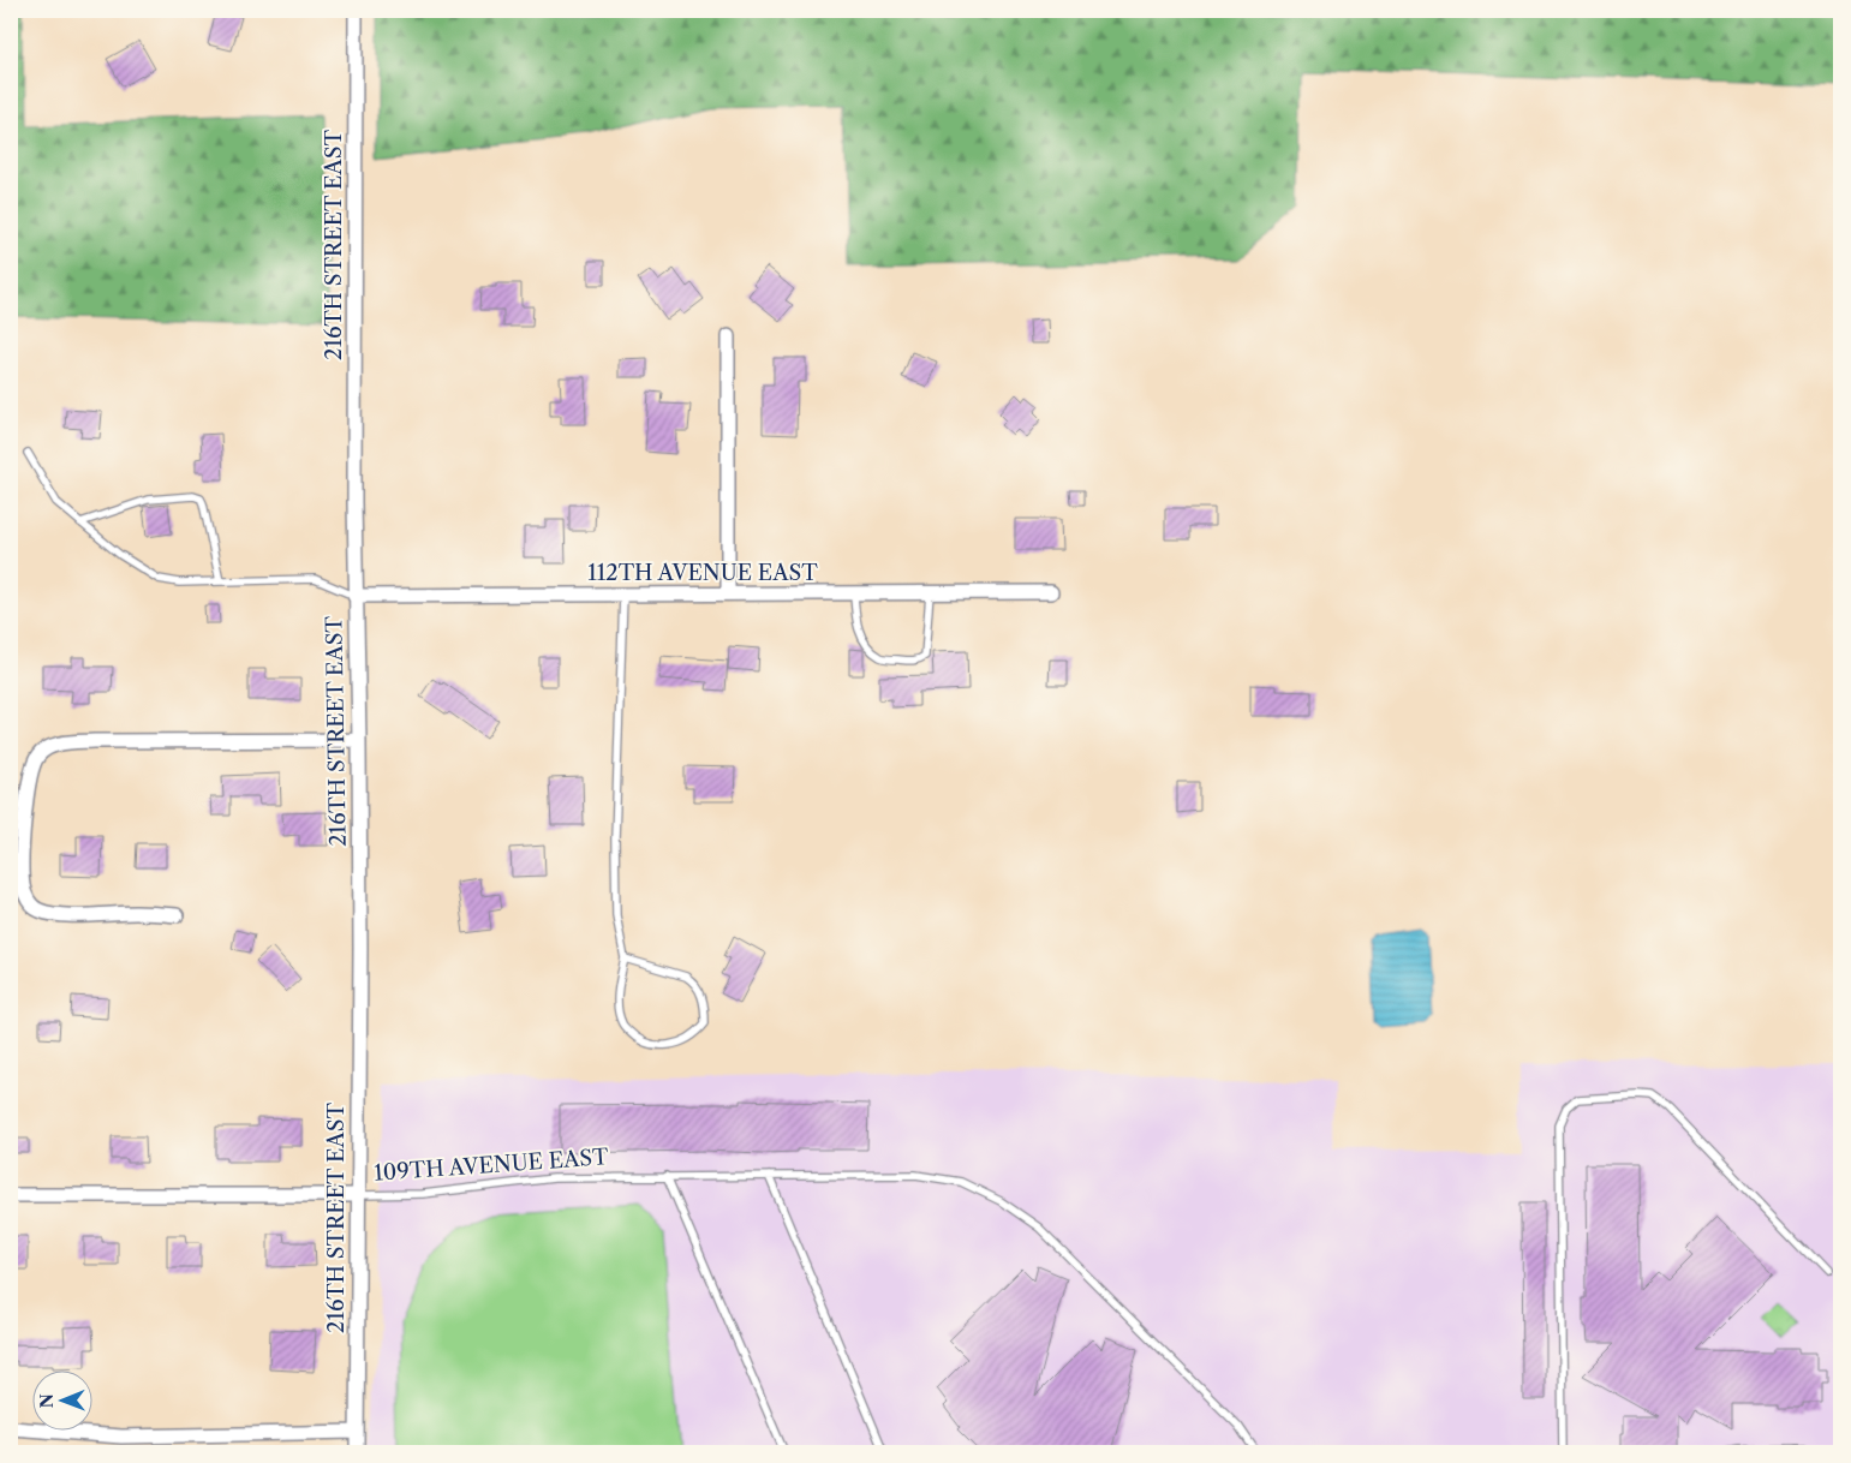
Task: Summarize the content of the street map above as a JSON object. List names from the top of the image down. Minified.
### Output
{"streets":{"street":["216TH STREET EAST","112TH AVENUE EAST","109TH AVENUE EAST"]},"crossings":[["216TH STREET EAST","112TH AVENUE EAST"],["216TH STREET EAST","109TH AVENUE EAST"]],"north":"left"}
